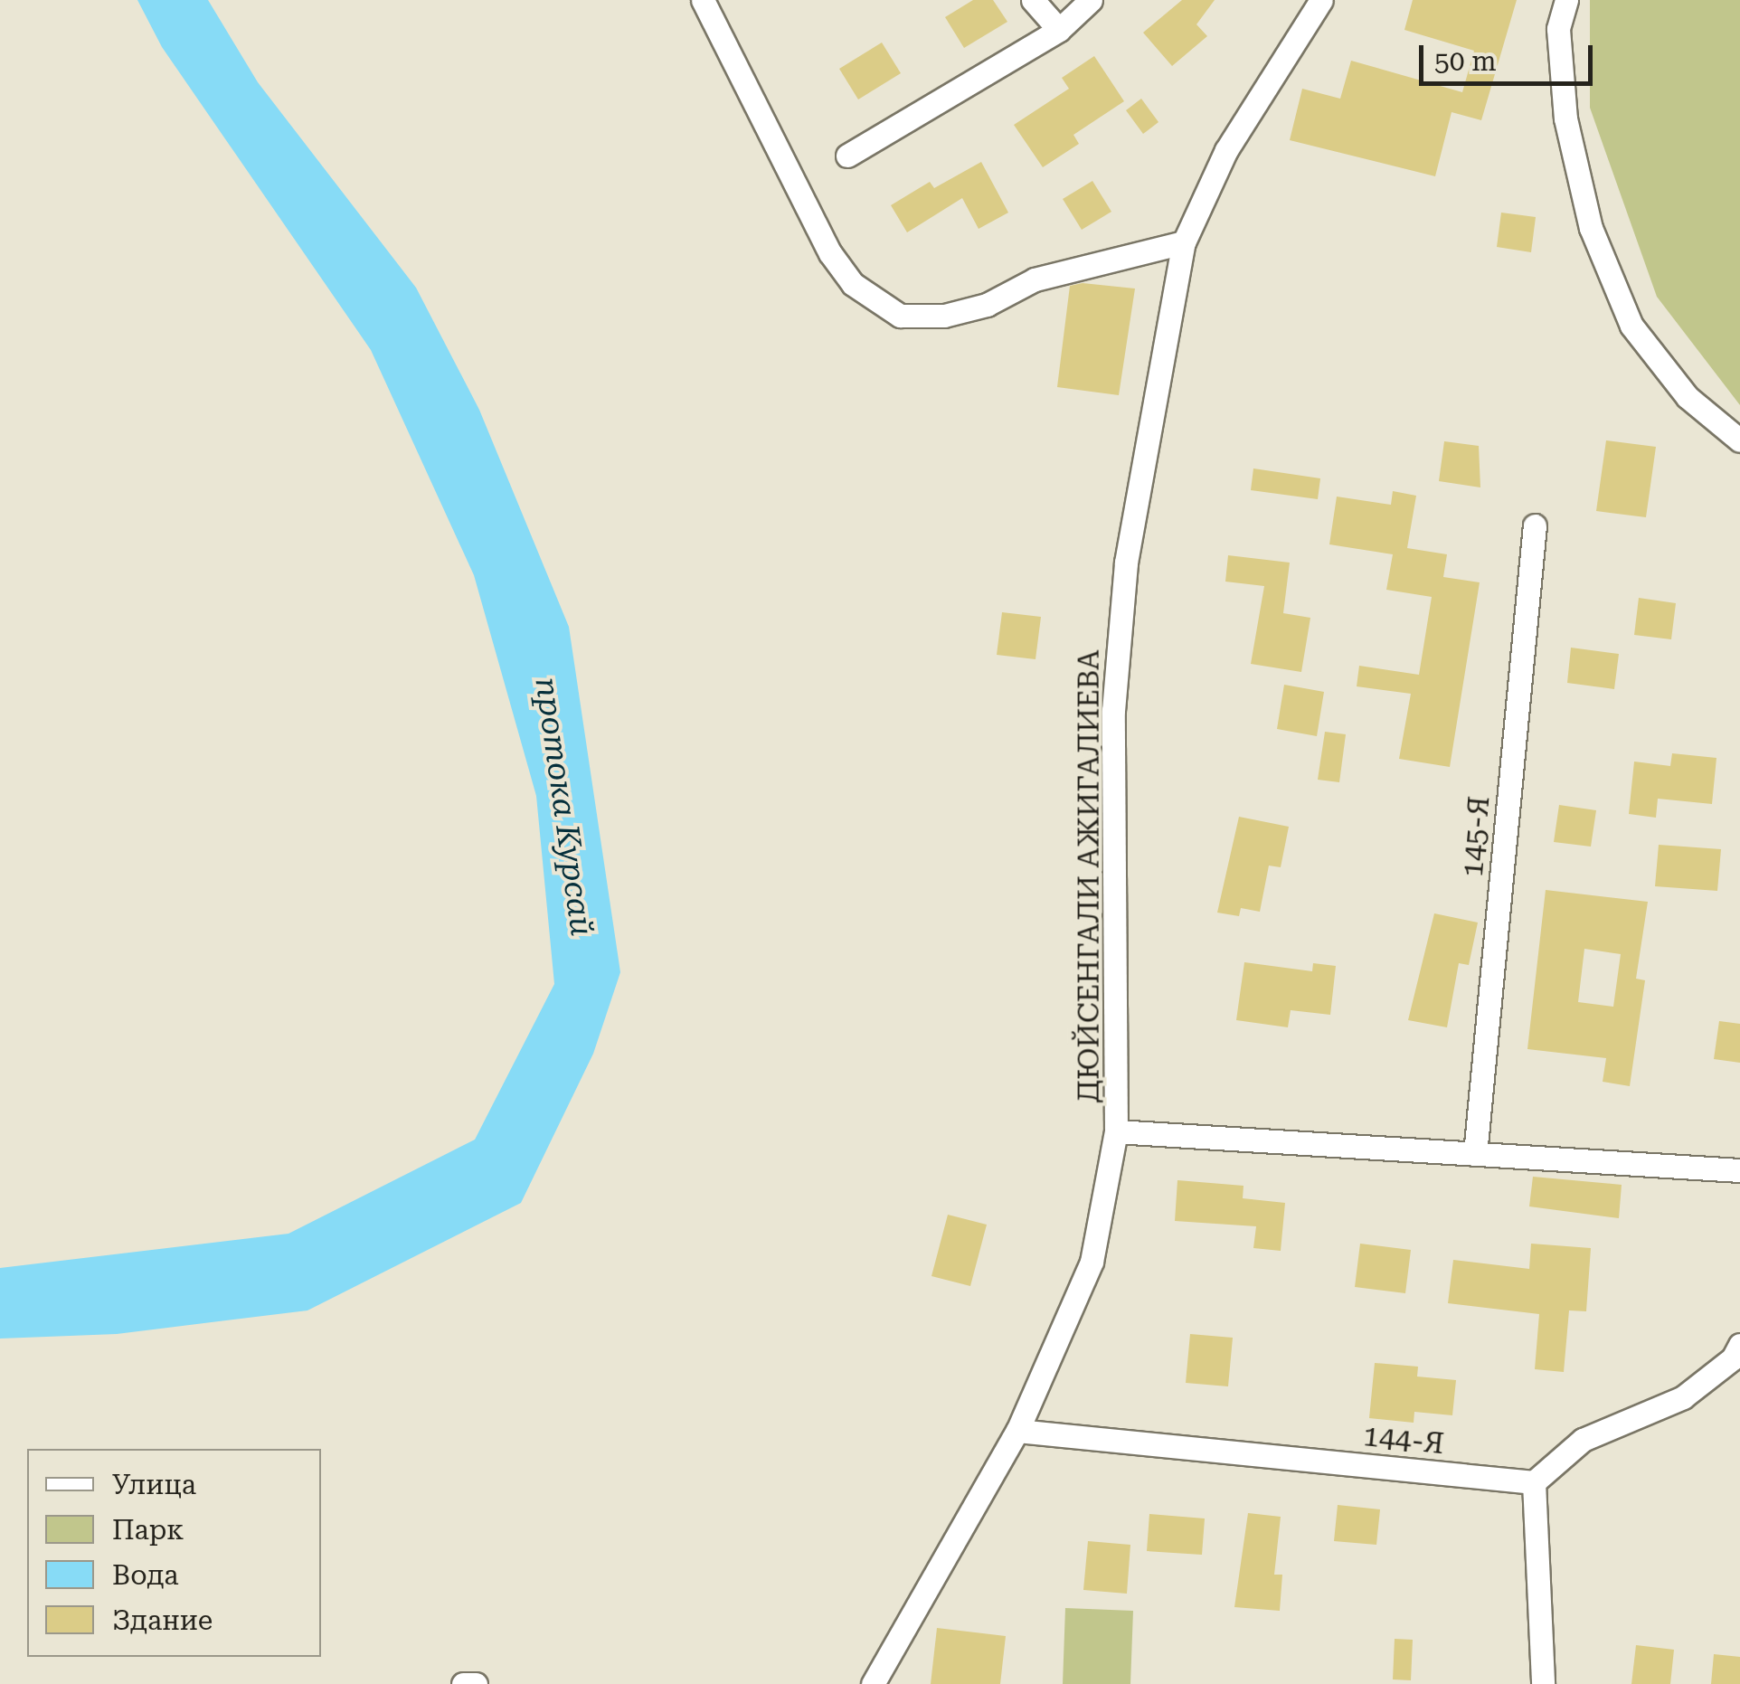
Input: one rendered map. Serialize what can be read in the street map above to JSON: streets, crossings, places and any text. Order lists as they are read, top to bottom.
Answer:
{
  "streets": {
    "street": ["145-Я", "ДЮЙСЕНГАЛИ АЖИГАЛИЕВА", "144-Я"]
  },
  "crossings": [
    ["ДЮЙСЕНГАЛИ АЖИГАЛИЕВА", "144-Я"]
  ],
  "water": ["протока Курсай"],
  "legend": [
    "Улица",
    "Парк",
    "Вода",
    "Здание"
  ],
  "scale_bar": "50 m"
}
